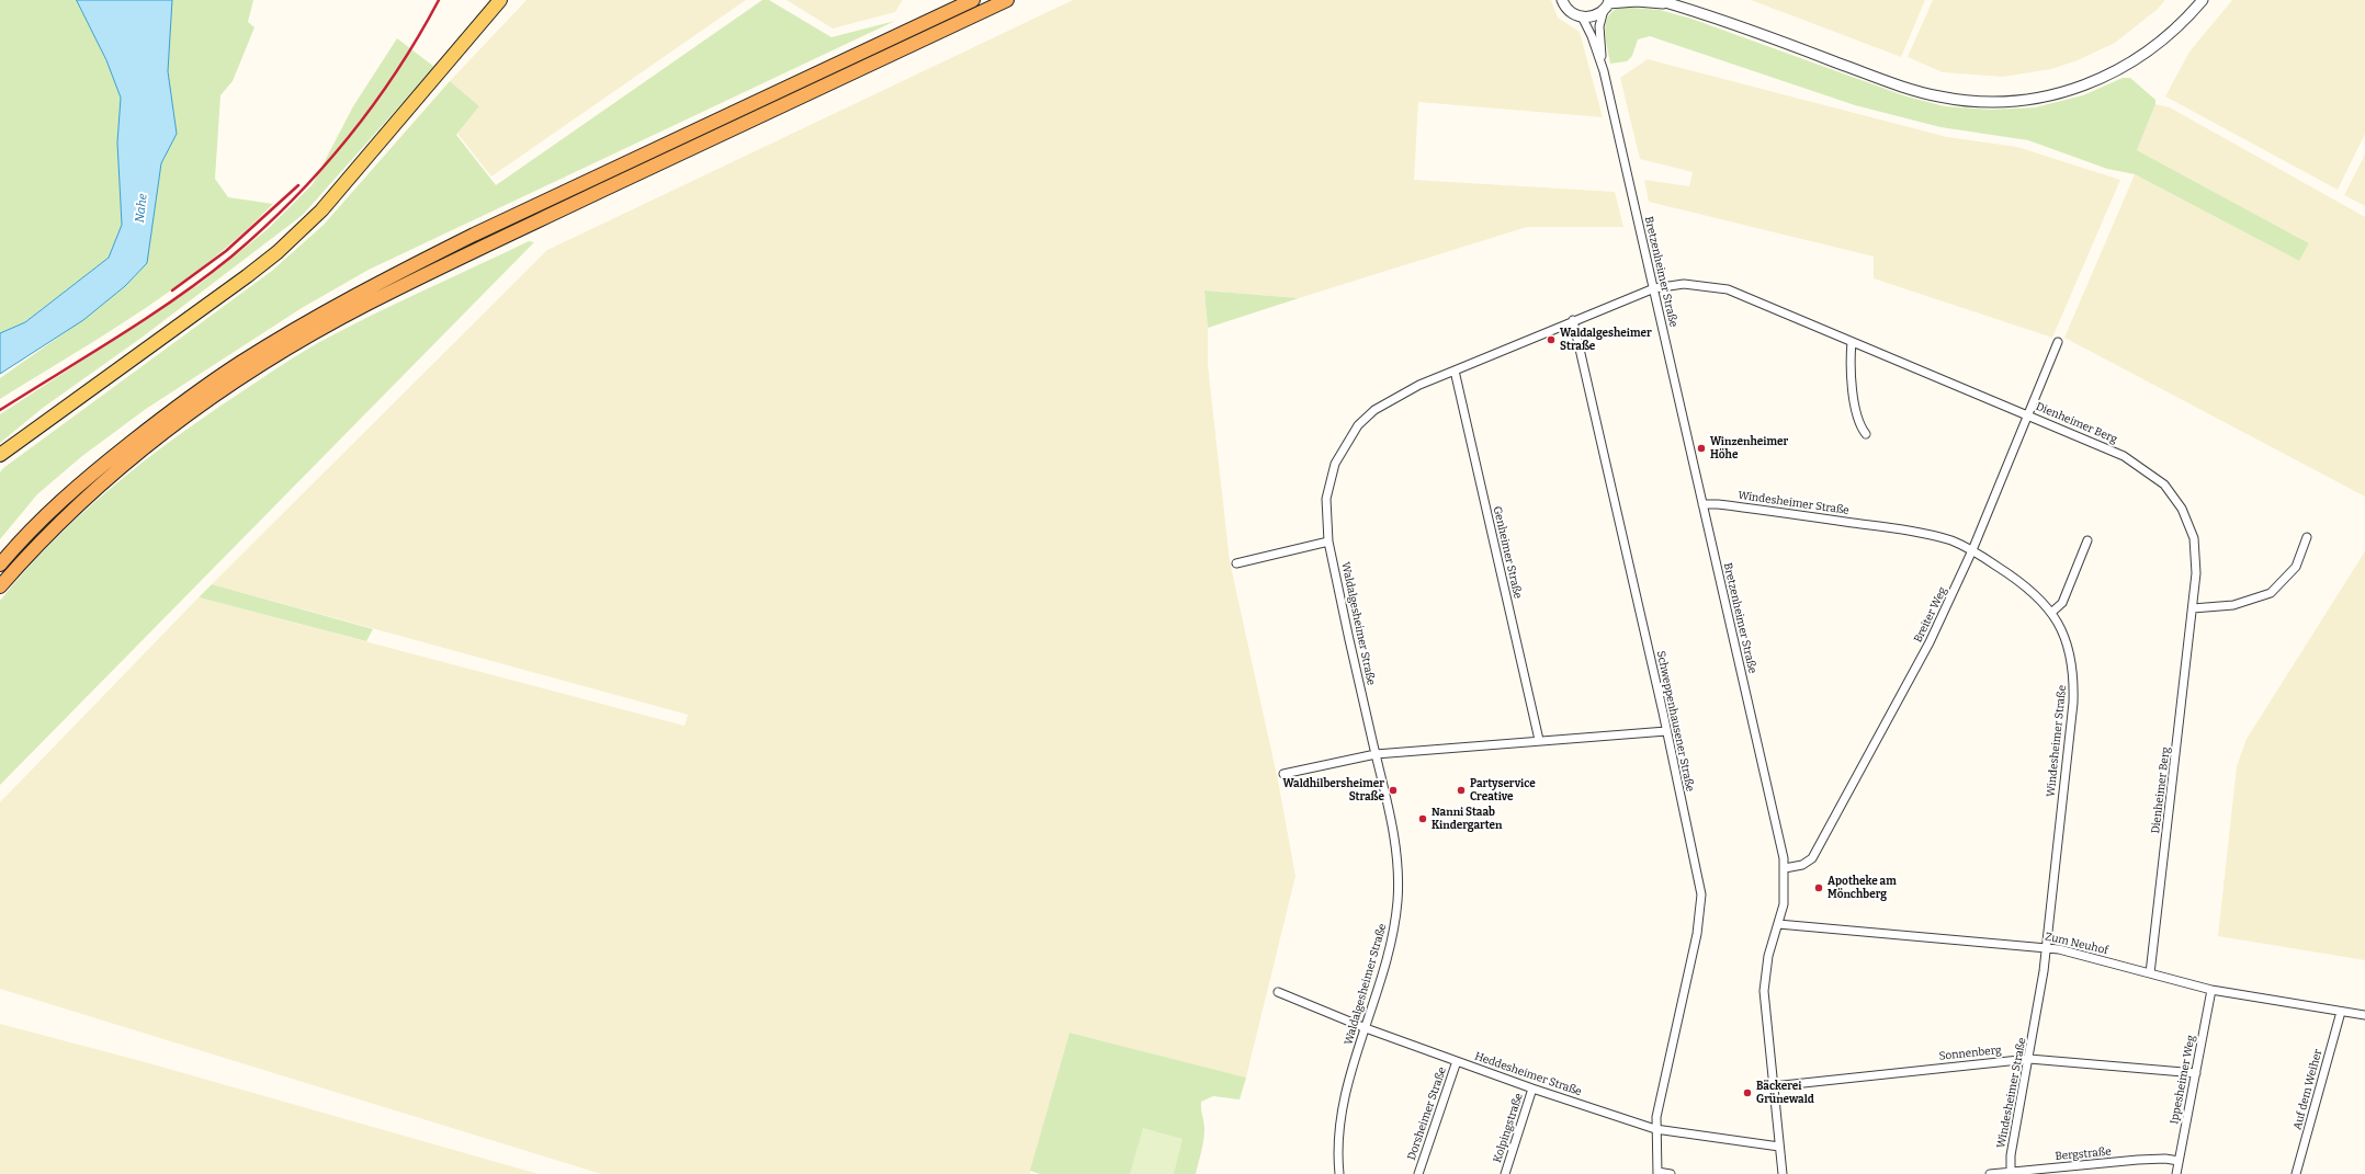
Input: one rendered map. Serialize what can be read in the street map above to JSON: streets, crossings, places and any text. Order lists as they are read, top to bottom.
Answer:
{
  "streets": {
    "street": [
      "Bretzenheimer Straße",
      "Dienheimer Berg",
      "Windesheimer Straße",
      "Genheimer Straße",
      "Breiter Weg",
      "Waldalgesheimer Straße",
      "Schweppenhausener Straße",
      "Zum Neuhof",
      "Sonnenberg",
      "Heddesheimer Straße",
      "Ippesheimer Weg",
      "Auf dem Weiher",
      "Dorsheimer Straße",
      "Kolpingstraße",
      "Bergstraße"
    ]
  },
  "crossings": [
    ["Bretzenheimer Straße", "Dienheimer Berg"],
    ["Bretzenheimer Straße", "Windesheimer Straße"],
    ["Bretzenheimer Straße", "Breiter Weg"],
    ["Bretzenheimer Straße", "Waldalgesheimer Straße"],
    ["Bretzenheimer Straße", "Zum Neuhof"],
    ["Bretzenheimer Straße", "Sonnenberg"],
    ["Bretzenheimer Straße", "Heddesheimer Straße"],
    ["Dienheimer Berg", "Breiter Weg"],
    ["Dienheimer Berg", "Waldalgesheimer Straße"],
    ["Dienheimer Berg", "Zum Neuhof"],
    ["Windesheimer Straße", "Breiter Weg"],
    ["Windesheimer Straße", "Zum Neuhof"],
    ["Windesheimer Straße", "Sonnenberg"],
    ["Windesheimer Straße", "Bergstraße"],
    ["Genheimer Straße", "Waldalgesheimer Straße"],
    ["Waldalgesheimer Straße", "Schweppenhausener Straße"],
    ["Waldalgesheimer Straße", "Heddesheimer Straße"],
    ["Schweppenhausener Straße", "Heddesheimer Straße"],
    ["Zum Neuhof", "Ippesheimer Weg"],
    ["Zum Neuhof", "Auf dem Weiher"],
    ["Sonnenberg", "Ippesheimer Weg"],
    ["Heddesheimer Straße", "Dorsheimer Straße"],
    ["Heddesheimer Straße", "Kolpingstraße"],
    ["Ippesheimer Weg", "Bergstraße"]
  ],
  "water": ["Nahe"],
  "places": [
    "Waldalgesheimer Straße",
    "Winzenheimer Höhe",
    "Waldhilbersheimer Straße",
    "Partyservice Creative",
    "Nanni Staab Kindergarten",
    "Apotheke am Mönchberg",
    "Bäckerei Grünewald"
  ]
}
